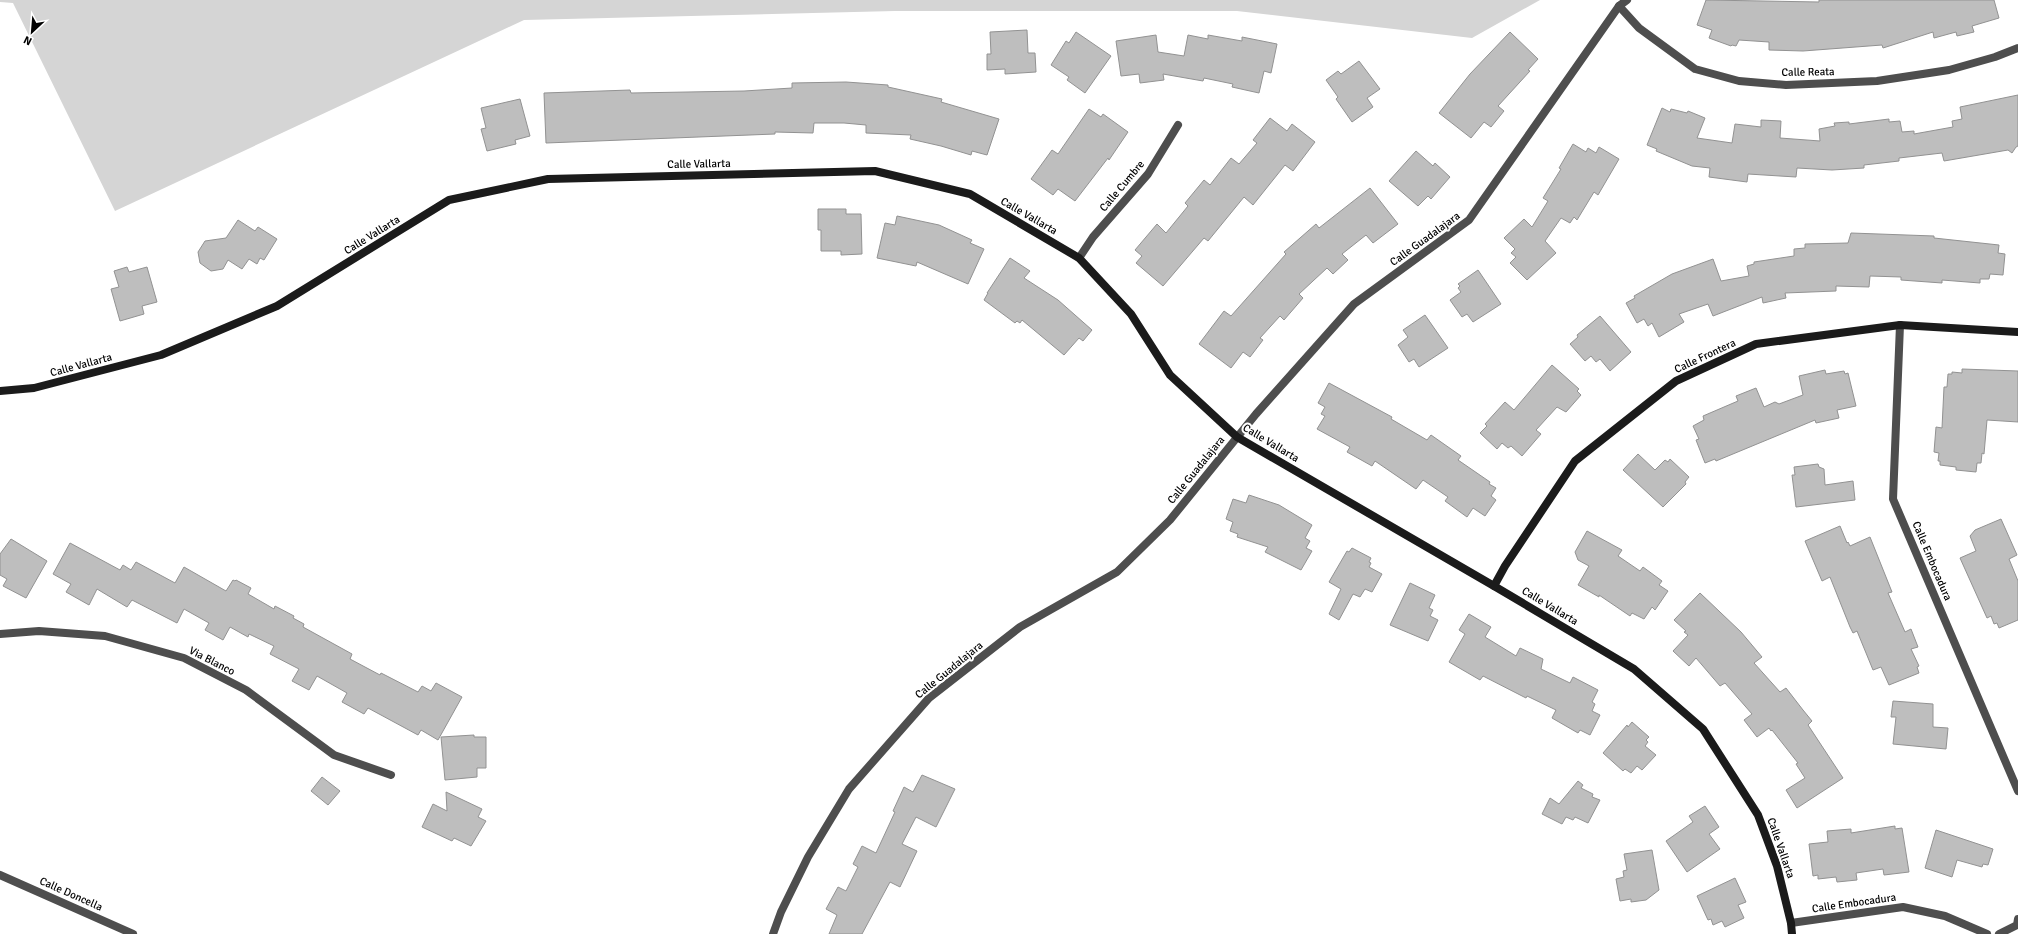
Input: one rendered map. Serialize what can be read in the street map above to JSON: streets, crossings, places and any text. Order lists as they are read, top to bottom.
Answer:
{
  "streets": {
    "street": [
      "Calle Reata",
      "Calle Vallarta",
      "Calle Cumbre",
      "Calle Guadalajara",
      "Calle Frontera",
      "Calle Embocadura",
      "Via Blanco",
      "Calle Doncella"
    ]
  },
  "crossings": [
    ["Calle Reata", "Calle Guadalajara"],
    ["Calle Vallarta", "Calle Cumbre"],
    ["Calle Vallarta", "Calle Guadalajara"],
    ["Calle Vallarta", "Calle Frontera"],
    ["Calle Vallarta", "Calle Embocadura"],
    ["Calle Frontera", "Calle Embocadura"]
  ],
  "north": "bottom left"
}
